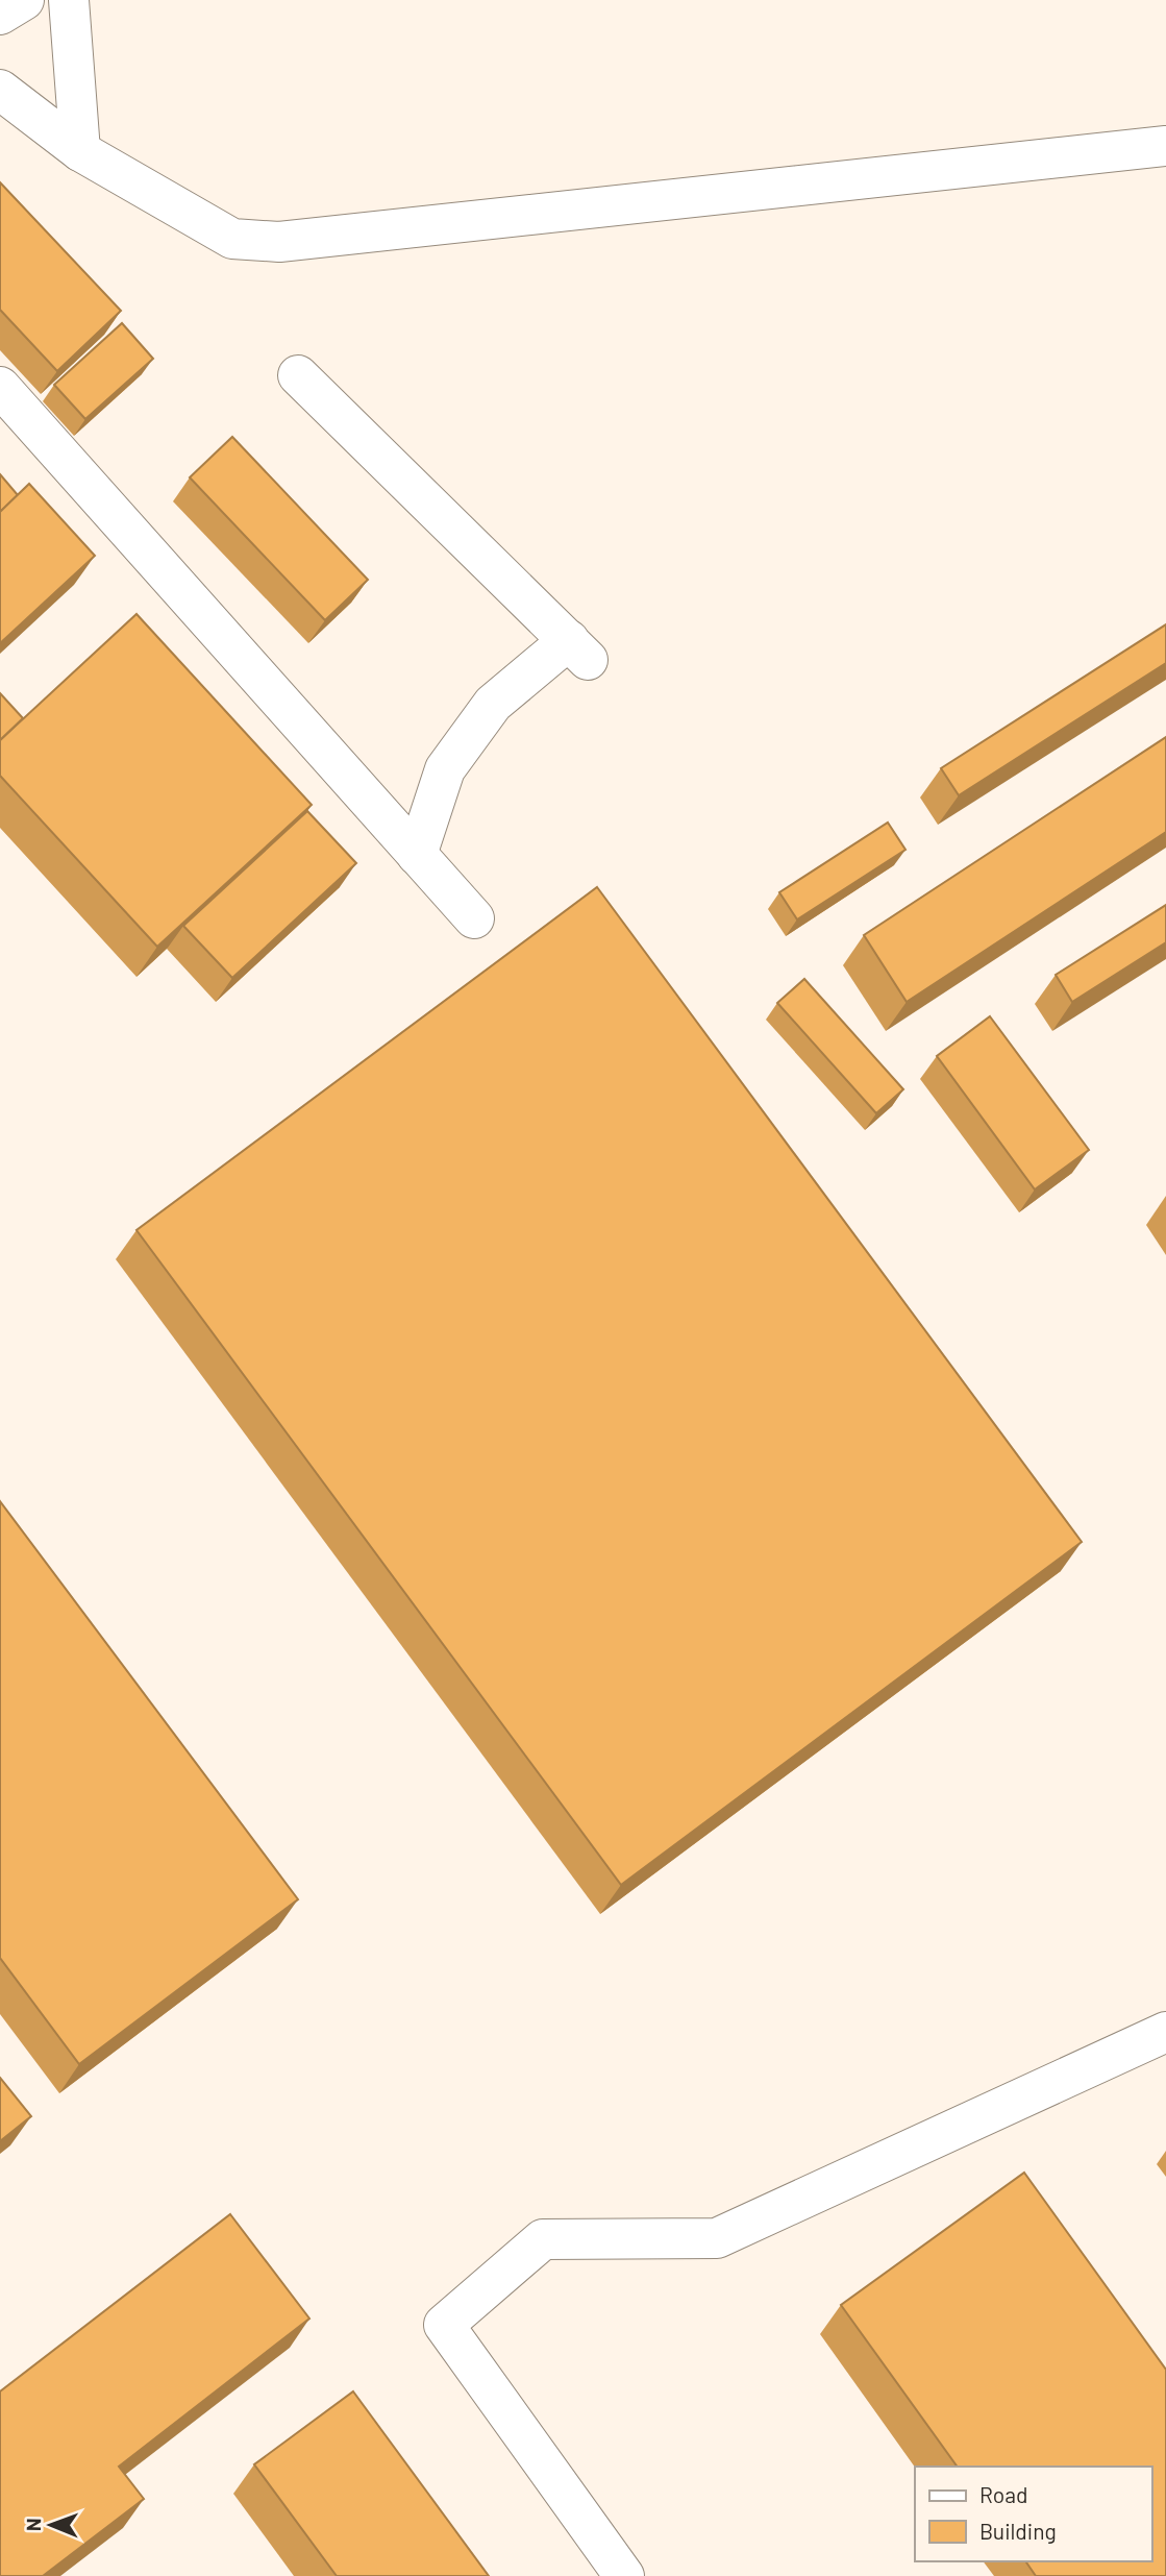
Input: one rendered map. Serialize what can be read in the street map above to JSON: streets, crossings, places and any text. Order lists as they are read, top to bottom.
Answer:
{
  "legend": ["Road", "Building"],
  "north": "left"
}
